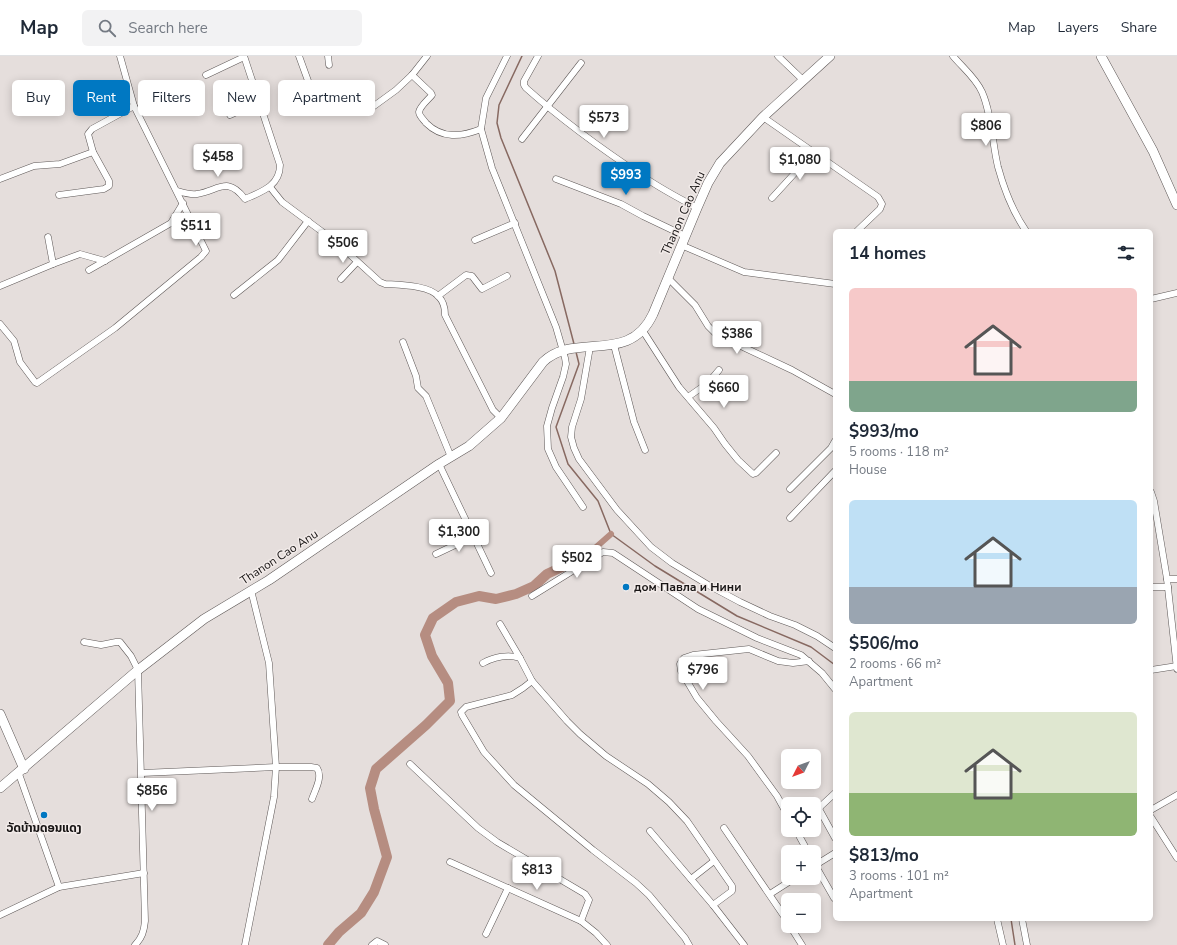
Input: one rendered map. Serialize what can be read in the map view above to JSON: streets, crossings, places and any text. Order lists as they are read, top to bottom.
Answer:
{
  "streets": {
    "street": ["Thanon Cao Anu"]
  },
  "places": ["дом Павла и Нини", "ວັດບ້ານດອນແດງ"],
  "north": "bottom left",
  "page": {
    "header": "Map",
    "search": "Search here",
    "nav": ["Map", "Layers", "Share"],
    "chip": [
      "Buy",
      "Rent",
      "Filters",
      "New",
      "Apartment"
    ],
    "price": [
      "$573",
      "$806",
      "$458",
      "$1,080",
      "$993",
      "$511",
      "$506",
      "$386",
      "$660",
      "$1,300",
      "$502",
      "$796",
      "$856",
      "$813"
    ],
    "heading": "14 homes",
    "list": [
      {
        "name": "$993/mo",
        "note": "5 rooms · 118 m² · House"
      },
      {
        "name": "$506/mo",
        "note": "2 rooms · 66 m² · Apartment"
      },
      {
        "name": "$813/mo",
        "note": "3 rooms · 101 m² · Apartment"
      }
    ],
    "map_buttons": ["+", "−"]
  }
}
